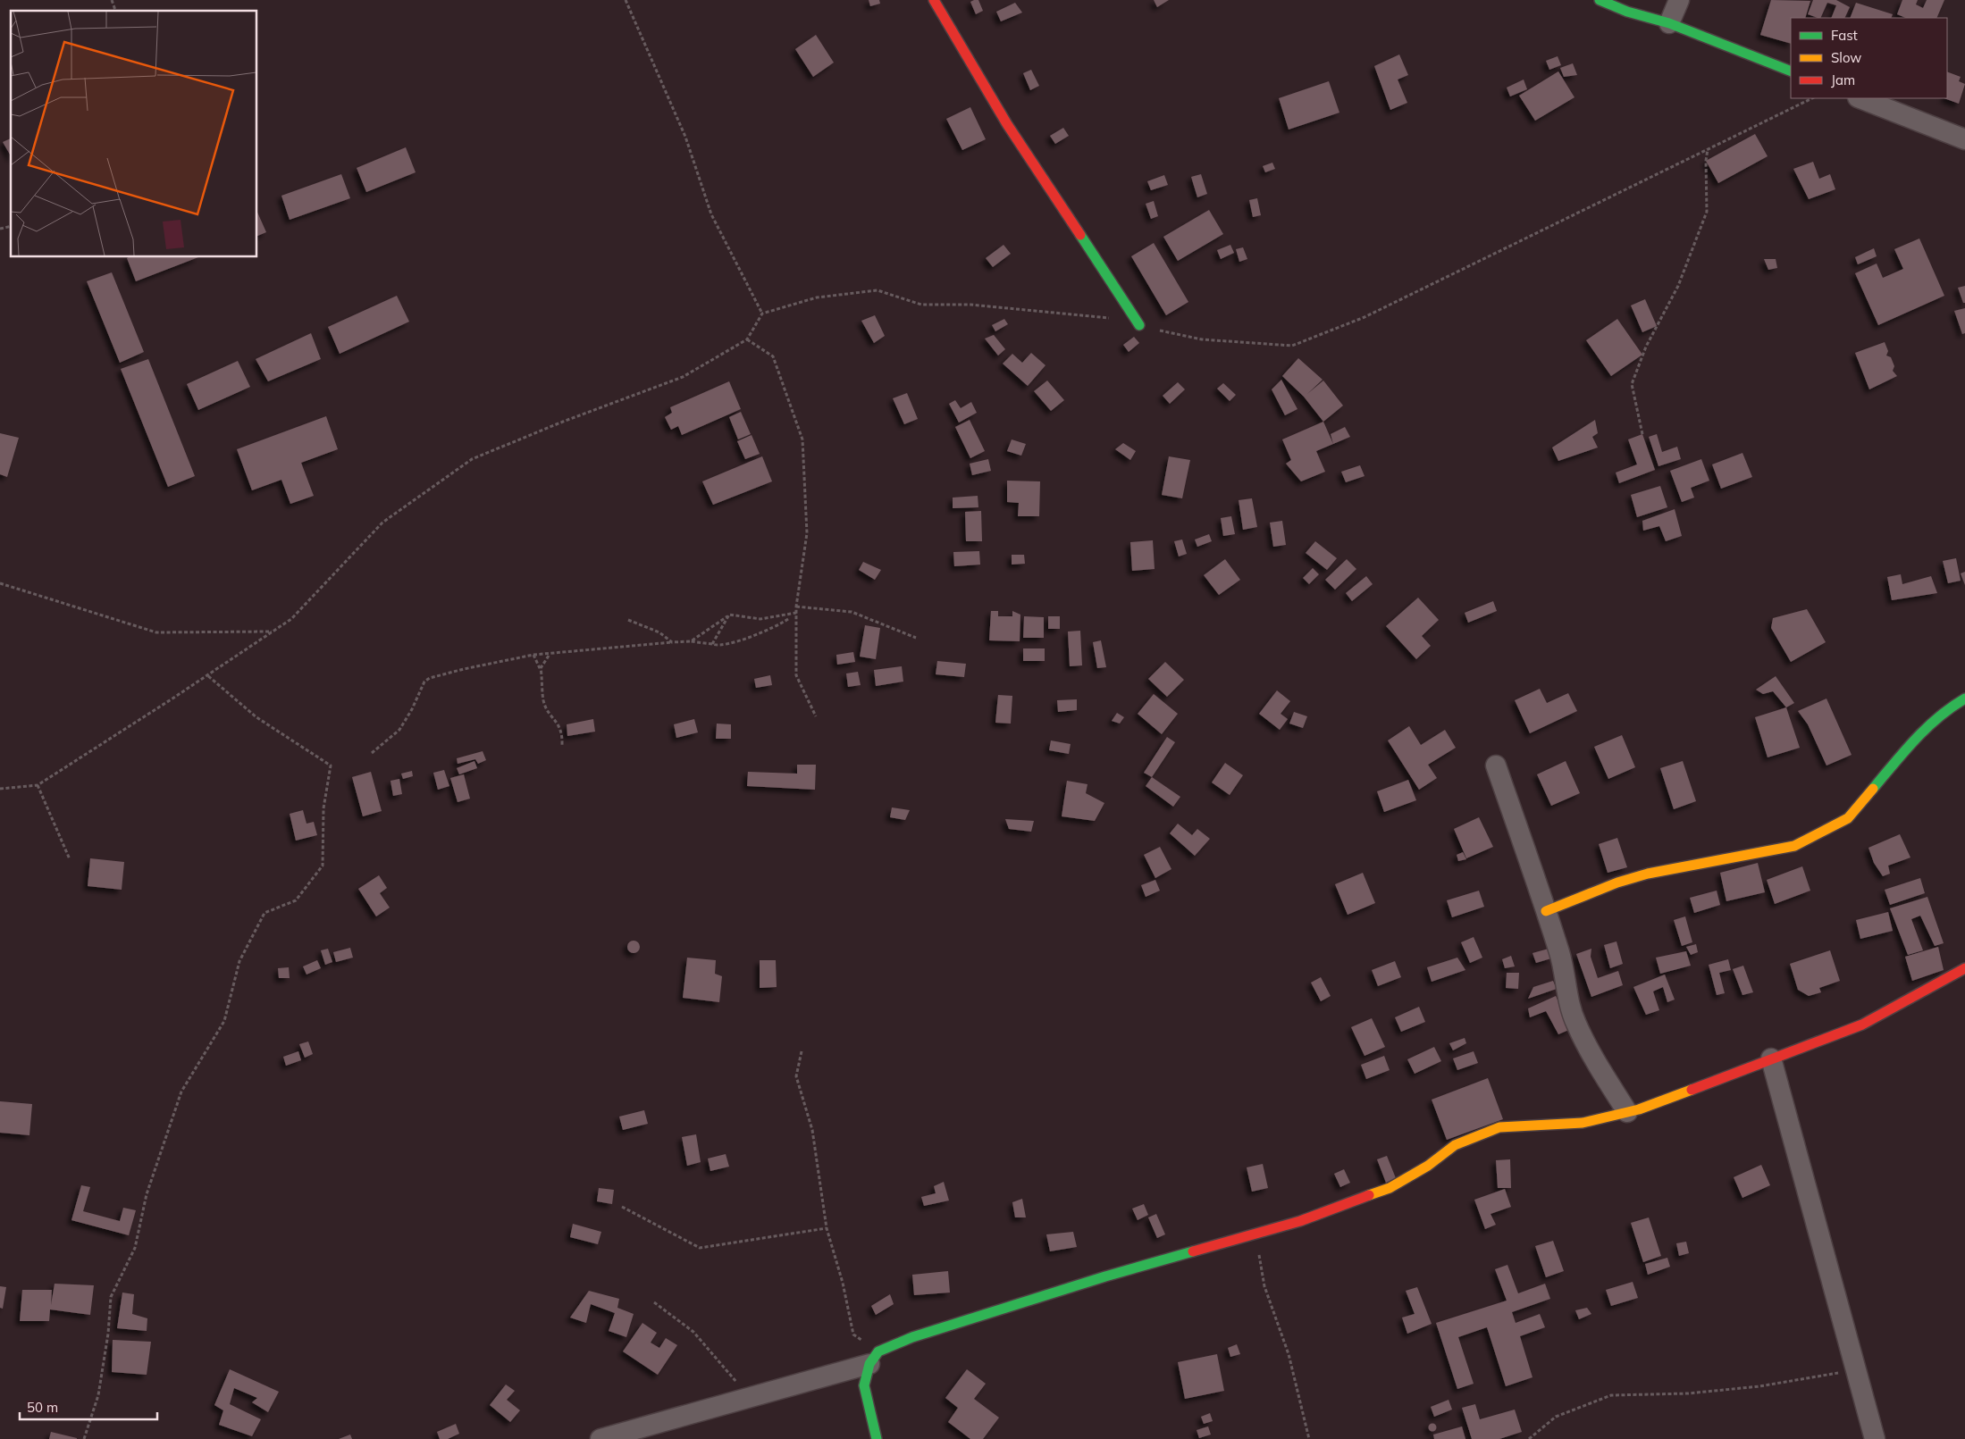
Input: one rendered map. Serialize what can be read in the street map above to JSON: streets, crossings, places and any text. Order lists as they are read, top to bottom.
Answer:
{
  "legend": ["Fast", "Slow", "Jam"],
  "scale_bar": "50 m"
}
